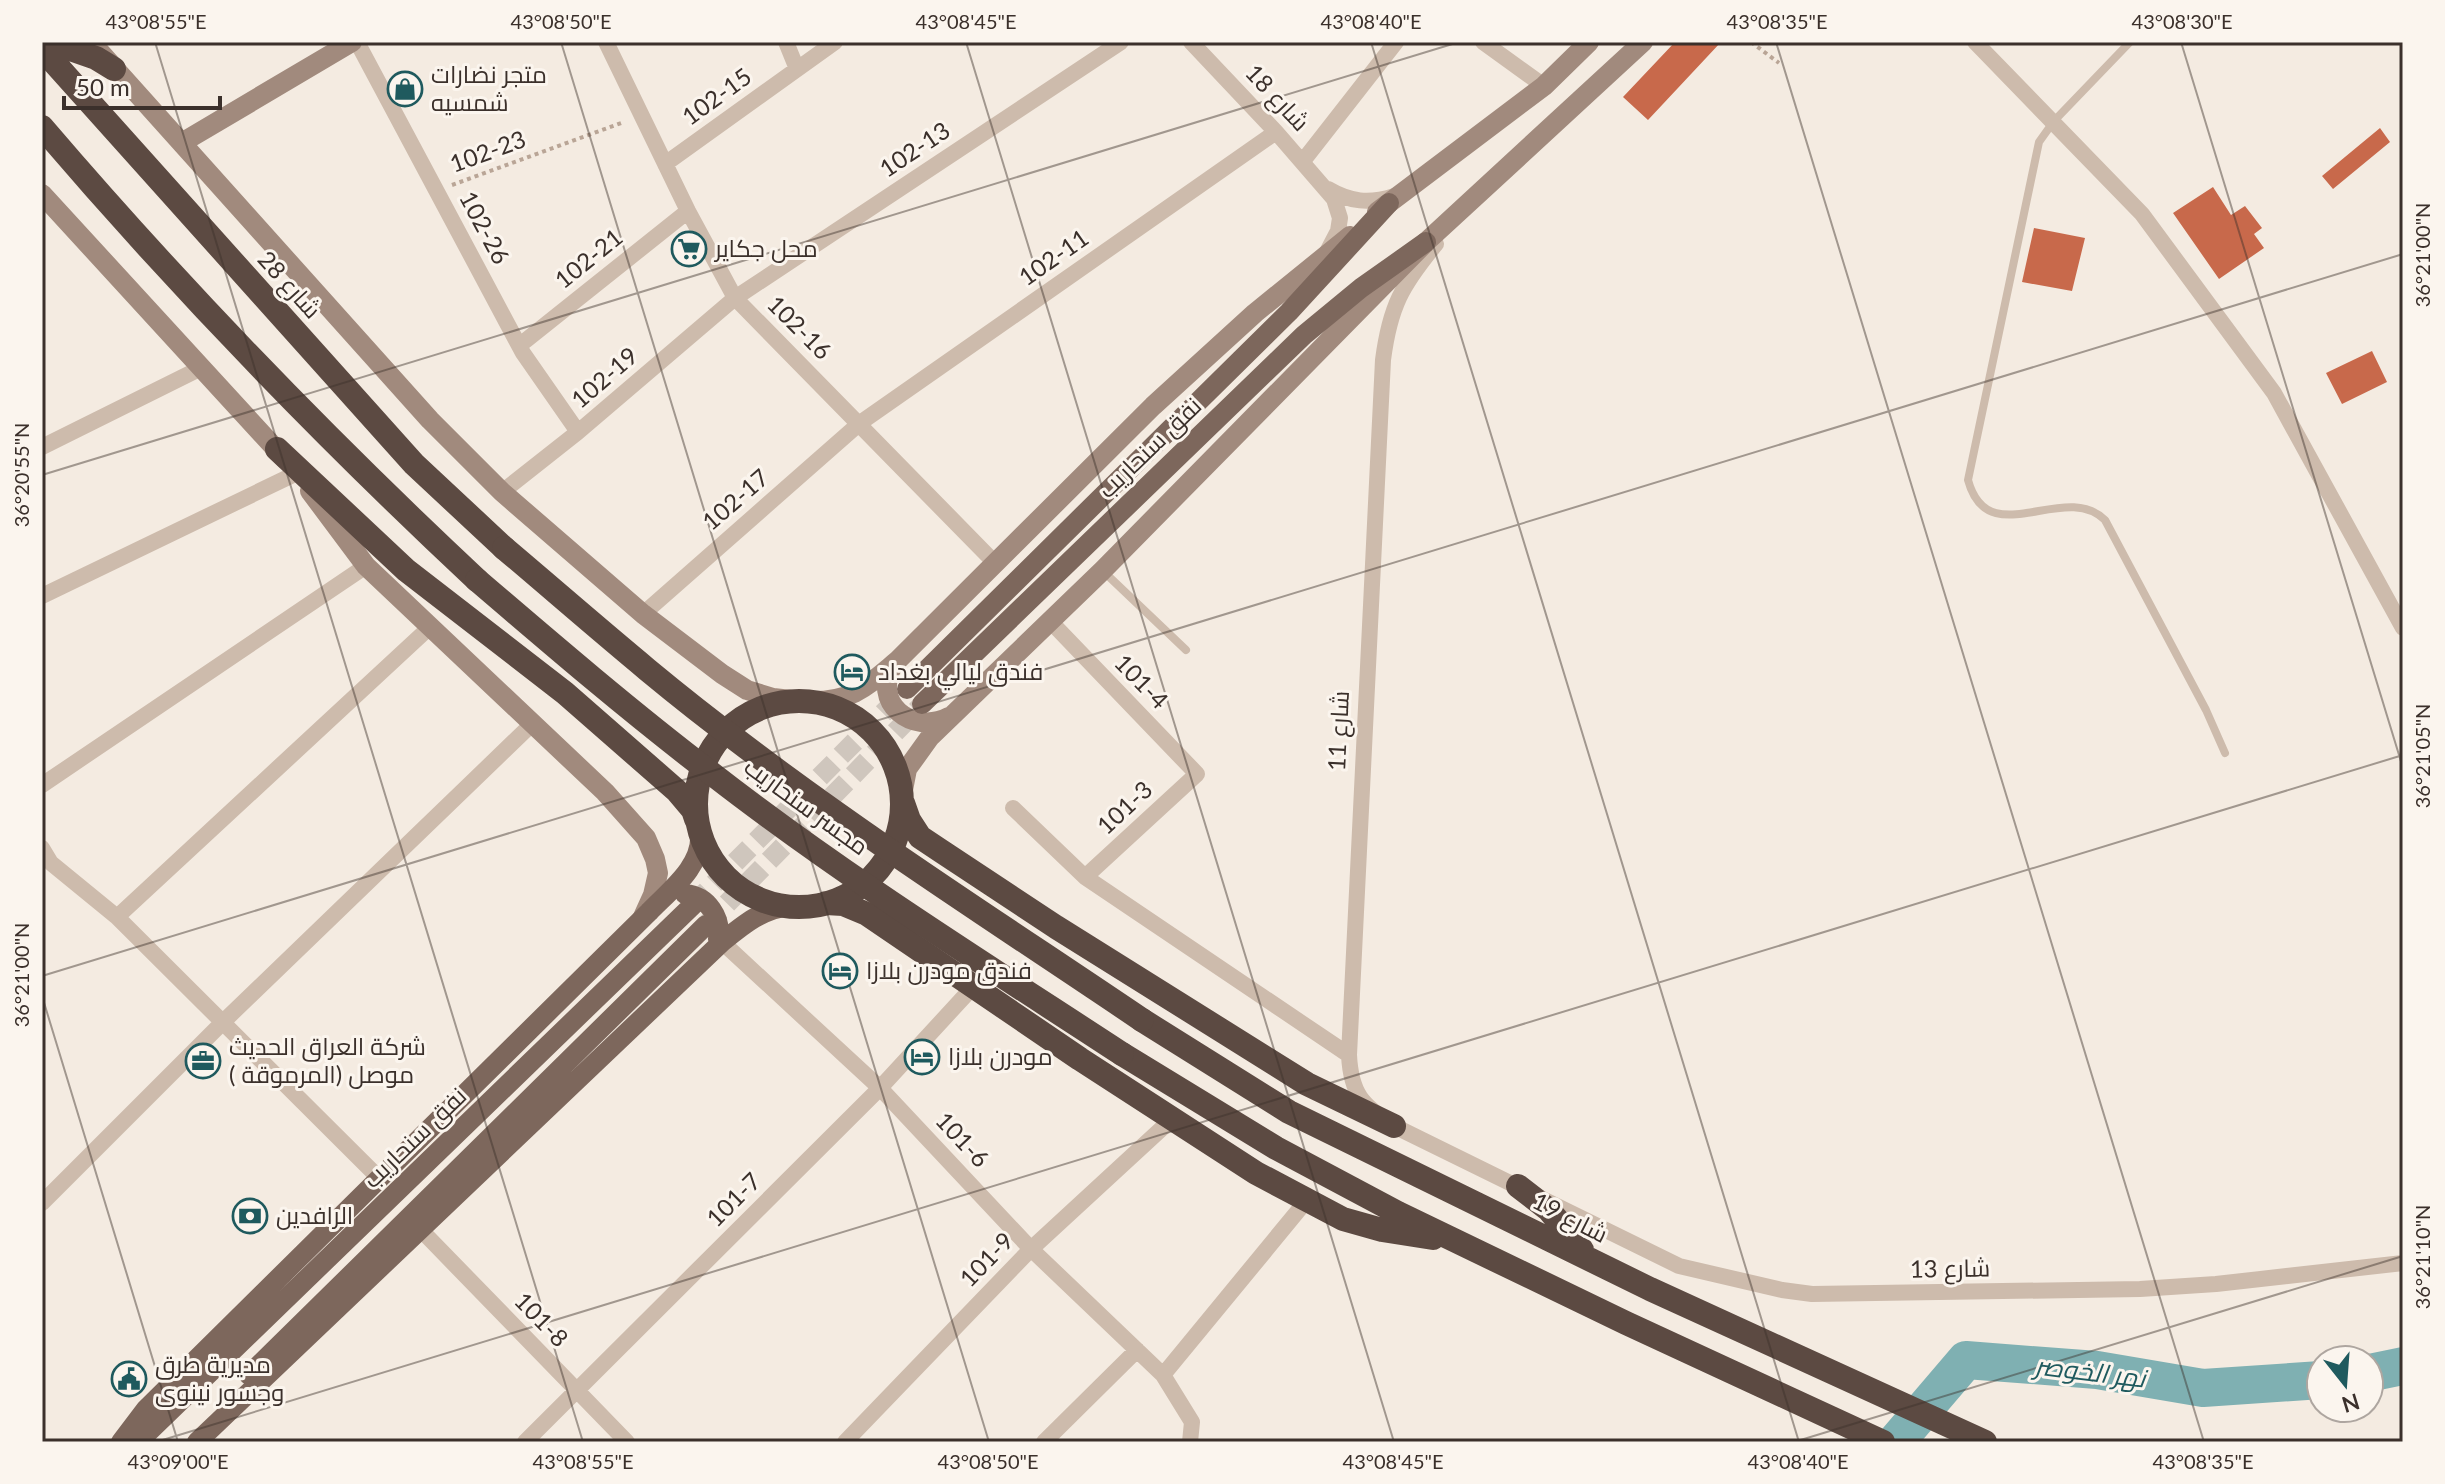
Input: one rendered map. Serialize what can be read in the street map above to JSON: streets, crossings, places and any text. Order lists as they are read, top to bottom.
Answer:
{
  "streets": {
    "highway": ["شارع 28", "مجسر سنحاريب", "شارع 19"],
    "main road": ["نفق سنحاريب", "شارع 11"],
    "street": [
      "102-15",
      "شارع 18",
      "102-13",
      "102-26",
      "102-11",
      "102-21",
      "102-16",
      "102-19",
      "102-17",
      "101-4",
      "101-3",
      "101-6",
      "101-7",
      "101-9",
      "شارع 13",
      "101-8"
    ],
    "path": ["102-23"]
  },
  "crossings": [
    ["102-15", "102-16"],
    ["شارع 18", "102-11"],
    ["102-13", "102-16"],
    ["102-13", "102-19"],
    ["102-23", "102-26"],
    ["102-23", "102-16"],
    ["102-26", "102-21"],
    ["102-26", "102-19"],
    ["102-11", "102-16"],
    ["102-11", "102-17"],
    ["102-21", "102-16"],
    ["شارع 28", "مجسر سنحاريب"],
    ["102-16", "102-19"],
    ["102-16", "102-17"],
    ["نفق سنحاريب", "شارع 11"],
    ["101-4", "شارع 11"],
    ["101-4", "101-3"],
    ["شارع 11", "شارع 13"],
    ["مجسر سنحاريب", "شارع 19"],
    ["101-6", "101-7"],
    ["101-6", "101-9"],
    ["101-7", "101-8"]
  ],
  "water": ["نهر الخوصر"],
  "places": {
    "shop": ["متجر نضارات شمسيه"],
    "supermarket": ["محل جكاير"],
    "hotel": ["فندق ليالي بغداد", "فندق مودرن بلازا", "مودرن بلازا"],
    "office": ["شركة العراق الحديث ( المرموقة) موصل"],
    "bank": ["الرافدين"],
    "public building": ["مديرية طرق وجسور نينوى"]
  },
  "scale_bar": "50 m",
  "north": "bottom",
  "coordinates": [
    "43°08'55\"E",
    "43°08'50\"E",
    "43°08'45\"E",
    "43°08'40\"E",
    "43°08'35\"E",
    "43°08'30\"E",
    "36°21'00\"N",
    "36°20'55\"N",
    "36°21'05\"N",
    "36°21'10\"N",
    "43°09'00\"E"
  ]
}
